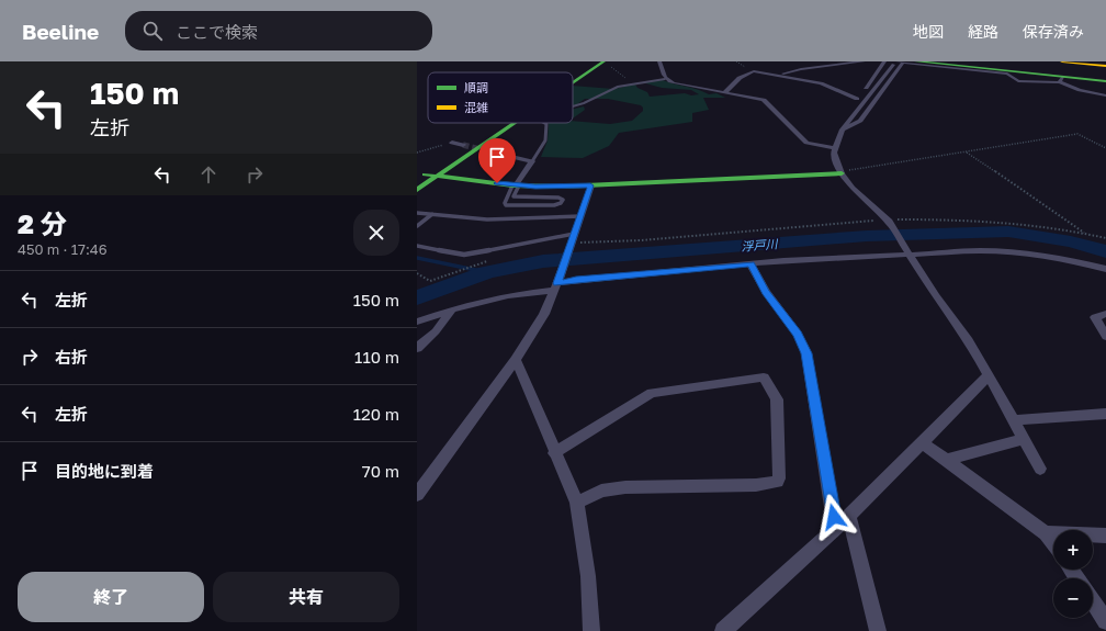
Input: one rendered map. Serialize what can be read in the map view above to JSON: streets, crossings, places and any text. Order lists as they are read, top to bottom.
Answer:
{
  "water": ["浮戸川"],
  "legend": ["順調", "混雑"],
  "page": {
    "header": "Beeline",
    "search": "ここで検索",
    "nav": ["地図", "経路", "保存済み"],
    "turn": ["150 m", "左折"],
    "heading": ["2 分", "450 m · 17:46"],
    "list": [
      {
        "name": "左折",
        "value": "150 m"
      },
      {
        "name": "右折",
        "value": "110 m"
      },
      {
        "name": "左折",
        "value": "120 m"
      },
      {
        "name": "目的地に到着",
        "value": "70 m"
      }
    ],
    "map_buttons": ["+", "−"],
    "buttons": ["終了", "共有"]
  }
}
